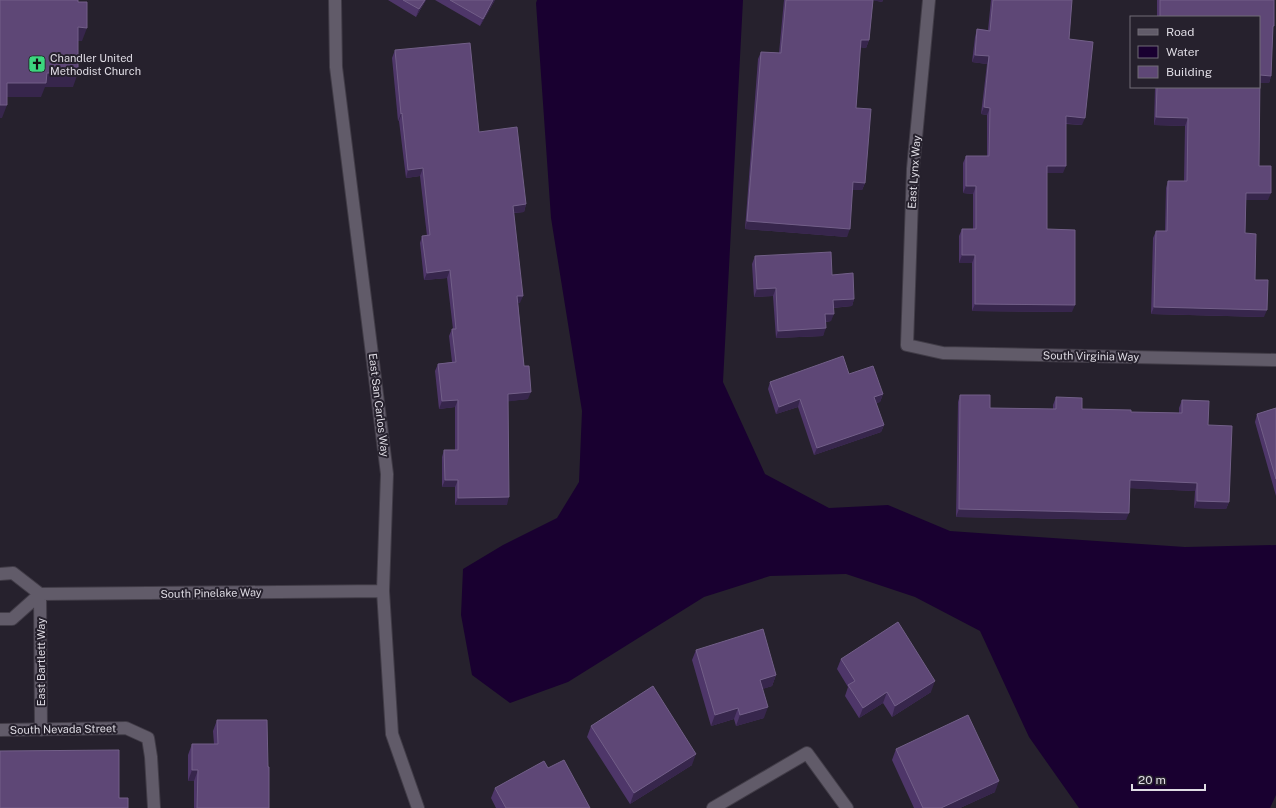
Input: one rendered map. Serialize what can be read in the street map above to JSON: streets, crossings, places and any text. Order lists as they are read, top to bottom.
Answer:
{
  "streets": {
    "street": [
      "East Lynx Way",
      "South Virginia Way",
      "East San Carlos Way",
      "South Pinelake Way",
      "East Bartlett Way",
      "South Nevada Street"
    ]
  },
  "crossings": [
    ["East Lynx Way", "South Virginia Way"],
    ["East San Carlos Way", "South Pinelake Way"],
    ["South Pinelake Way", "East Bartlett Way"],
    ["East Bartlett Way", "South Nevada Street"]
  ],
  "places": {
    "church": ["Chandler United Methodist Church"]
  },
  "legend": ["Road", "Water", "Building"],
  "scale_bar": "20 m"
}
